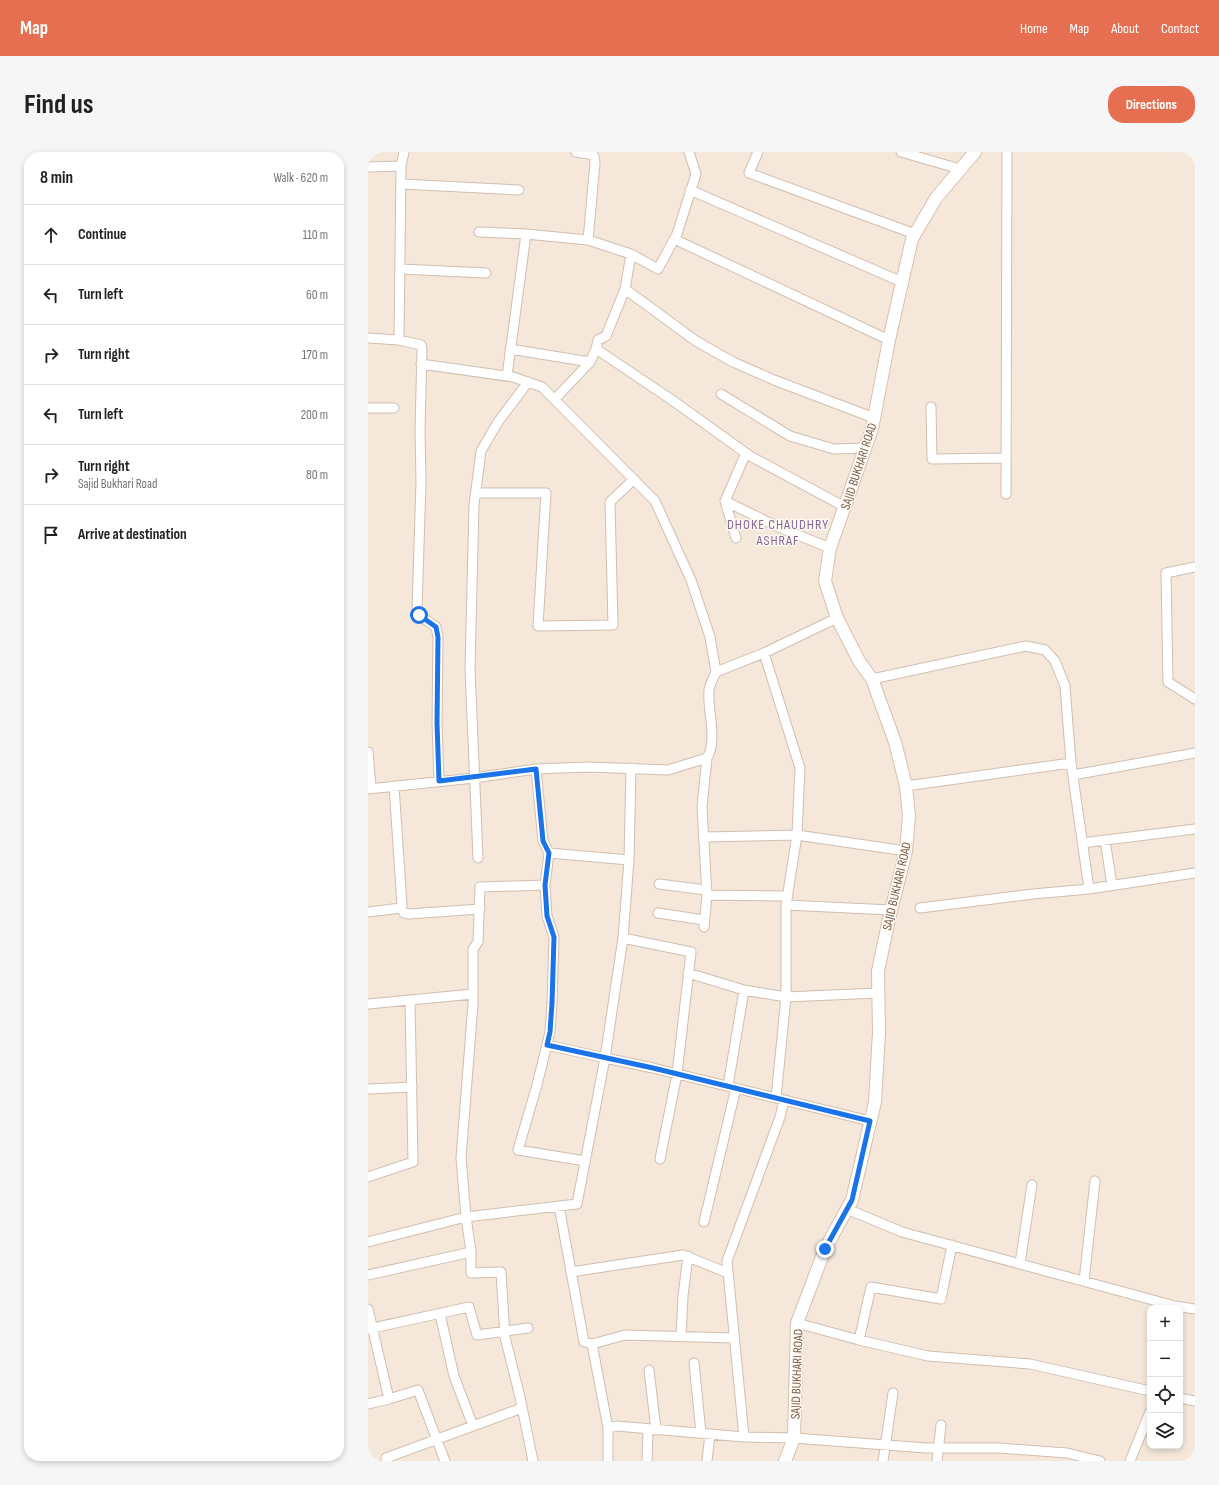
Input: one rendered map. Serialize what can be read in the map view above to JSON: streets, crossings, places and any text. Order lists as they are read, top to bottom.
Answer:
{
  "streets": {
    "street": ["SAJID BUKHARI ROAD"]
  },
  "districts": ["DHOKE CHAUDHRY ASHRAF"],
  "page": {
    "header": "Map",
    "nav": [
      "Home",
      "Map",
      "About",
      "Contact"
    ],
    "buttons": "Directions",
    "title": "Find us",
    "heading": ["8 min", "Walk · 620 m"],
    "list": [
      ["Continue", "110 m"],
      ["Turn left", "60 m"],
      ["Turn right", "170 m"],
      ["Turn left", "200 m"],
      ["Turn right", "Sajid Bukhari Road", "80 m"],
      "Arrive at destination"
    ],
    "map_buttons": ["+", "−"]
  }
}
